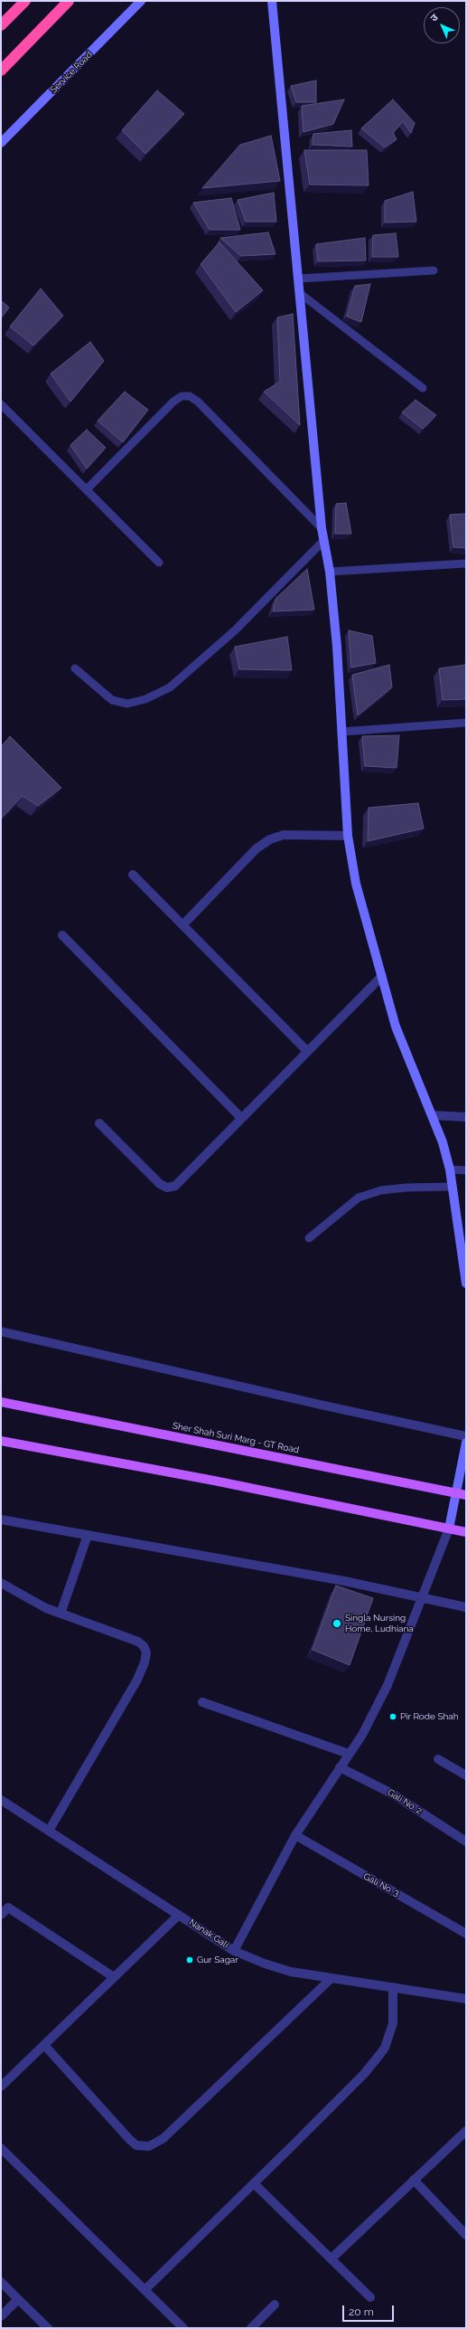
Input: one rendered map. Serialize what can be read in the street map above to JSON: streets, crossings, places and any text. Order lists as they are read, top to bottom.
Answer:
{
  "streets": {
    "main road": ["Sher Shah Suri Marg - GT Road"],
    "street": [
      "Service Road",
      "Gali No. 2",
      "Gali No. 3",
      "Nanak Gali"
    ]
  },
  "places": ["Singla Nursing Home, Ludhiana", "Pir Rode Shah", "Gur Sagar"],
  "scale_bar": "20 m",
  "north": "top left"
}
